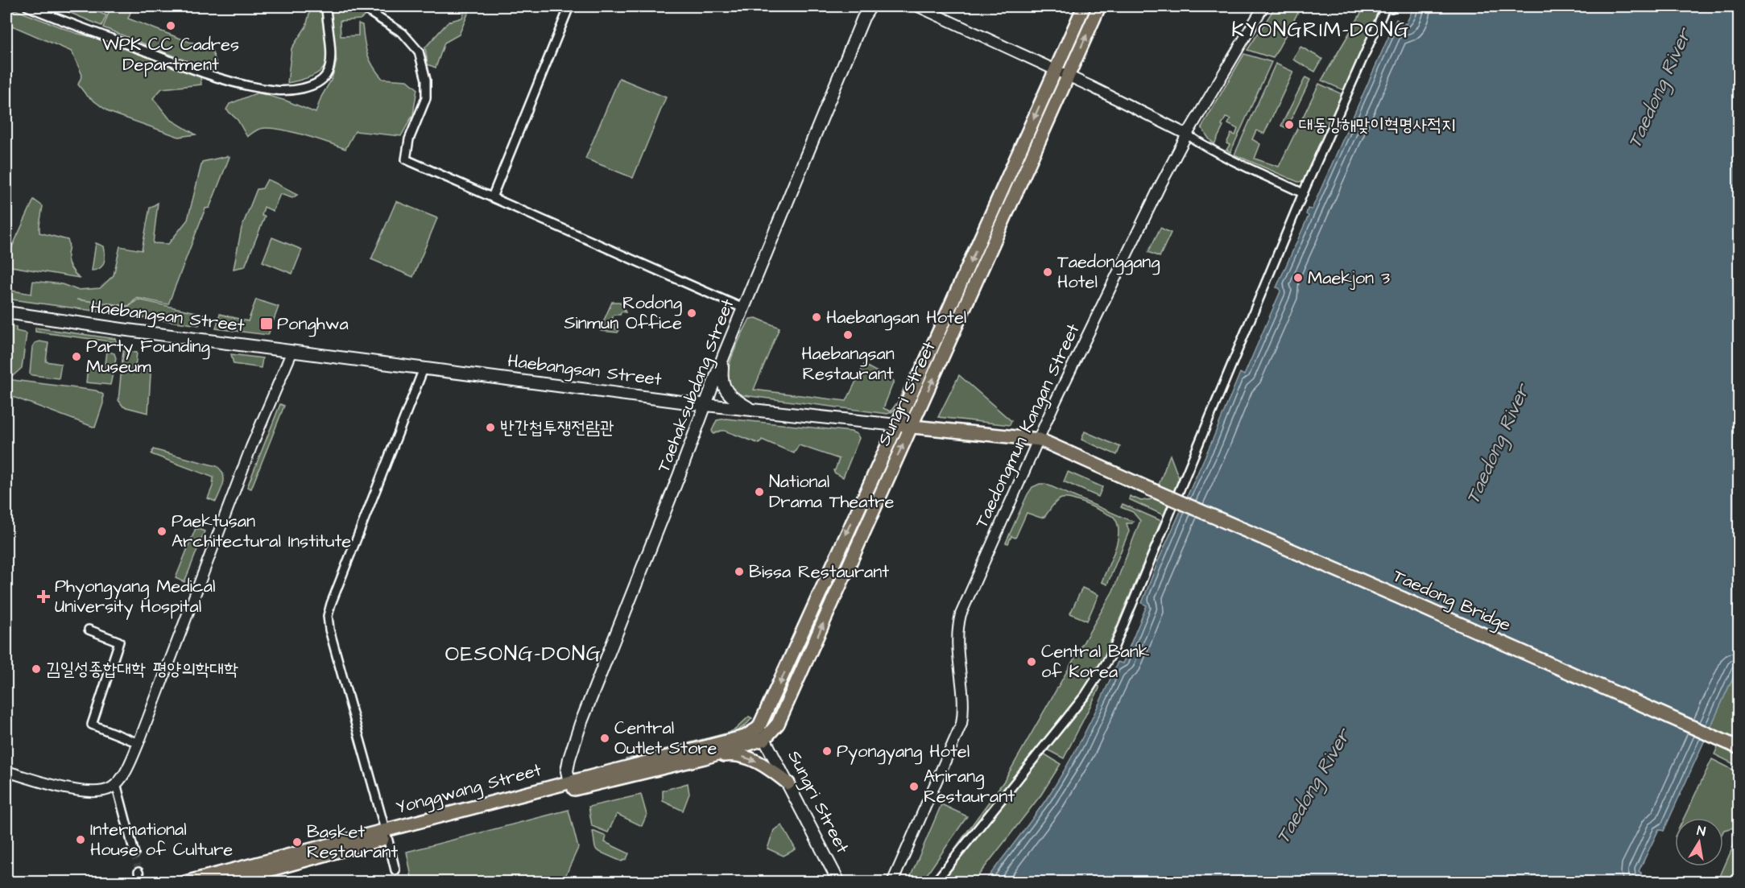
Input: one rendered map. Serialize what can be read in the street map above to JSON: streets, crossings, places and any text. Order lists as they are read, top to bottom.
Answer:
{
  "streets": {
    "main road": [
      "Haebangsan Street",
      "Taehaksubdang Street",
      "Sungri Street",
      "Taedong Bridge",
      "Yonggwang Street"
    ],
    "street": ["Taedongmun Kangan Street"]
  },
  "crossings": [
    ["Haebangsan Street", "Taehaksubdang Street"],
    ["Haebangsan Street", "Sungri Street"],
    ["Haebangsan Street", "Taedongmun Kangan Street"],
    ["Haebangsan Street", "Taedong Bridge"],
    ["Taehaksubdang Street", "Yonggwang Street"],
    ["Sungri Street", "Yonggwang Street"]
  ],
  "districts": ["KYONGRIM-DONG", "OESONG-DONG"],
  "water": ["Taedong River"],
  "places": {
    "other": [
      "WPK CC Cadres Department",
      "대동강해맞이혁명사적지",
      "Taedonggang Hotel",
      "Maekjon 3",
      "Rodong Sinmun Office",
      "Haebangsan Hotel",
      "Haebangsan Restaurant",
      "Party Founding Museum",
      "반간첩투쟁전람관",
      "National Drama Theatre",
      "Paektusan Architectural Institute",
      "Bissa Restaurant",
      "Central Bank of Korea",
      "김일성종합대학 평양의학대학",
      "Central Outlet Store",
      "Pyongyang Hotel",
      "Arirang Restaurant",
      "International House of Culture",
      "Basket Restaurant"
    ],
    "transit": ["Ponghwa"],
    "health": ["Phyongyang Medical University Hospital"]
  },
  "north": "top"
}
